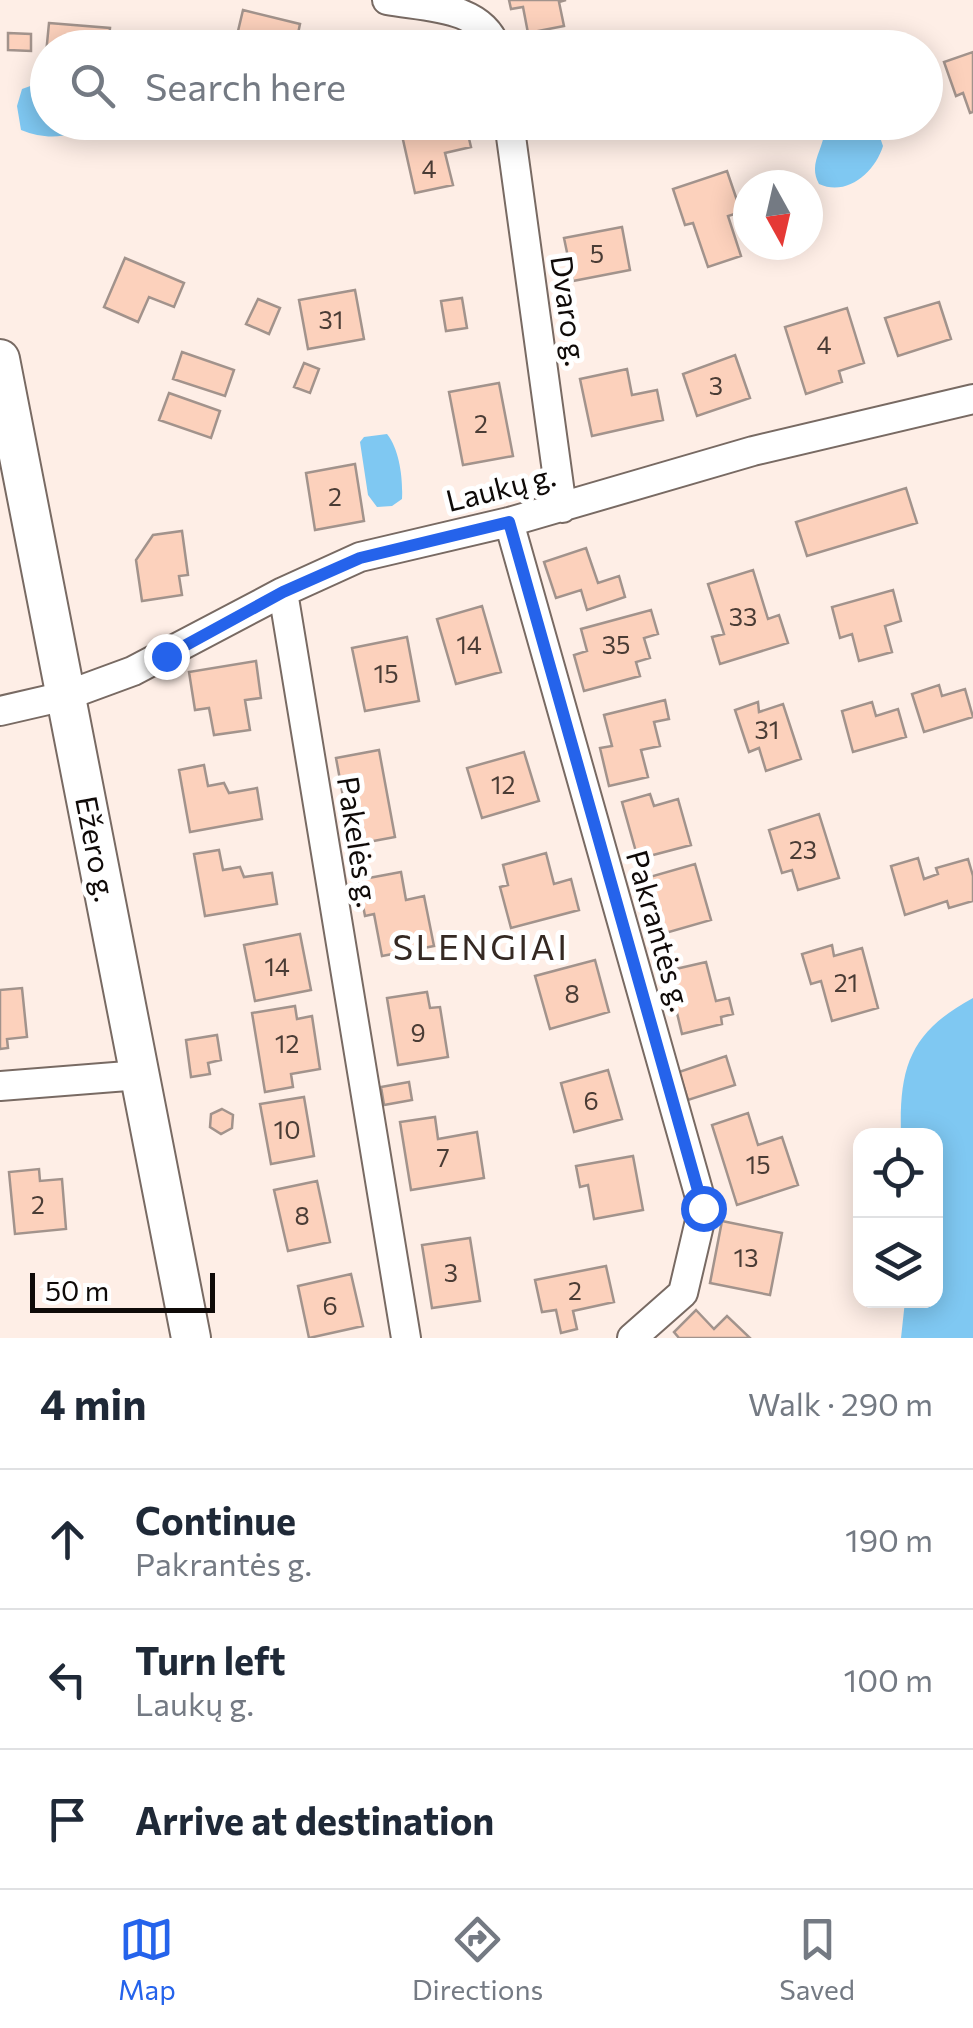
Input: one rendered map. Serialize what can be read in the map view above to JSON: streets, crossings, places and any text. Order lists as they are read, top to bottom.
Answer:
{
  "streets": {
    "main road": ["Ežero g."],
    "street": [
      "Dvaro g.",
      "Laukų g.",
      "Pakelės g.",
      "Pakrantės g."
    ]
  },
  "crossings": [
    ["Dvaro g.", "Laukų g."],
    ["Laukų g.", "Pakelės g."],
    ["Laukų g.", "Ežero g."],
    ["Laukų g.", "Pakrantės g."]
  ],
  "districts": ["SLENGIAI"],
  "house_numbers": [
    "4",
    "5",
    "31",
    "4",
    "3",
    "2",
    "2",
    "33",
    "14",
    "35",
    "15",
    "31",
    "12",
    "23",
    "14",
    "21",
    "8",
    "9",
    "12",
    "6",
    "10",
    "7",
    "15",
    "2",
    "8",
    "13",
    "3",
    "2",
    "6"
  ],
  "scale_bar": "50 m",
  "north": "bottom",
  "page": {
    "search": "Search here",
    "scale": "50 m",
    "heading": ["4 min", "Walk · 290 m"],
    "list": [
      ["Continue", "Pakrantės g.", "190 m"],
      ["Turn left", "Laukų g.", "100 m"],
      "Arrive at destination"
    ],
    "nav": ["Map", "Directions", "Saved"]
  }
}
